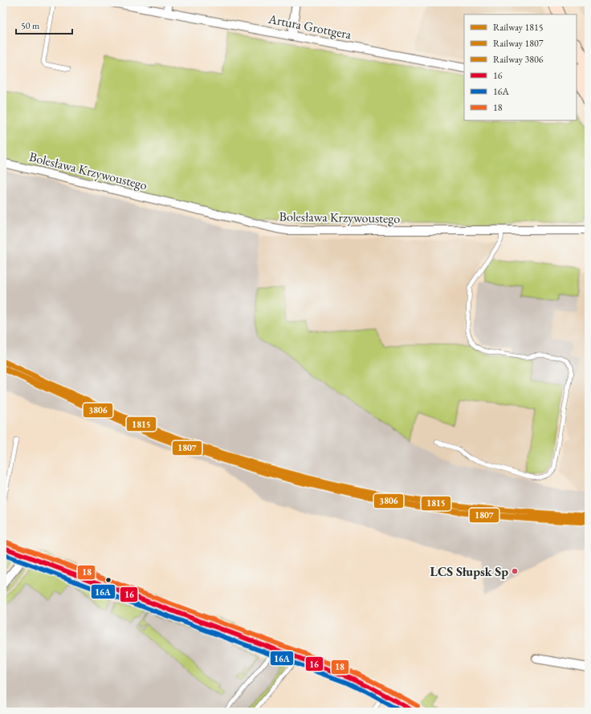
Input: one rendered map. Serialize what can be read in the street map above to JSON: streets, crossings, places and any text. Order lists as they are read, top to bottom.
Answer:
{
  "streets": {
    "street": ["Artura Grottgera", "Bolesława Krzywoustego"]
  },
  "places": ["LCS Słupsk Sp"],
  "lines": [
    "rail line 1815",
    "rail line 1807",
    "rail line 3806",
    "transit line 18",
    "transit line 16",
    "transit line 16A"
  ],
  "legend": [
    "Railway 1815",
    "Railway 1807",
    "Railway 3806",
    "16",
    "16A",
    "18"
  ],
  "scale_bar": "50 m"
}
